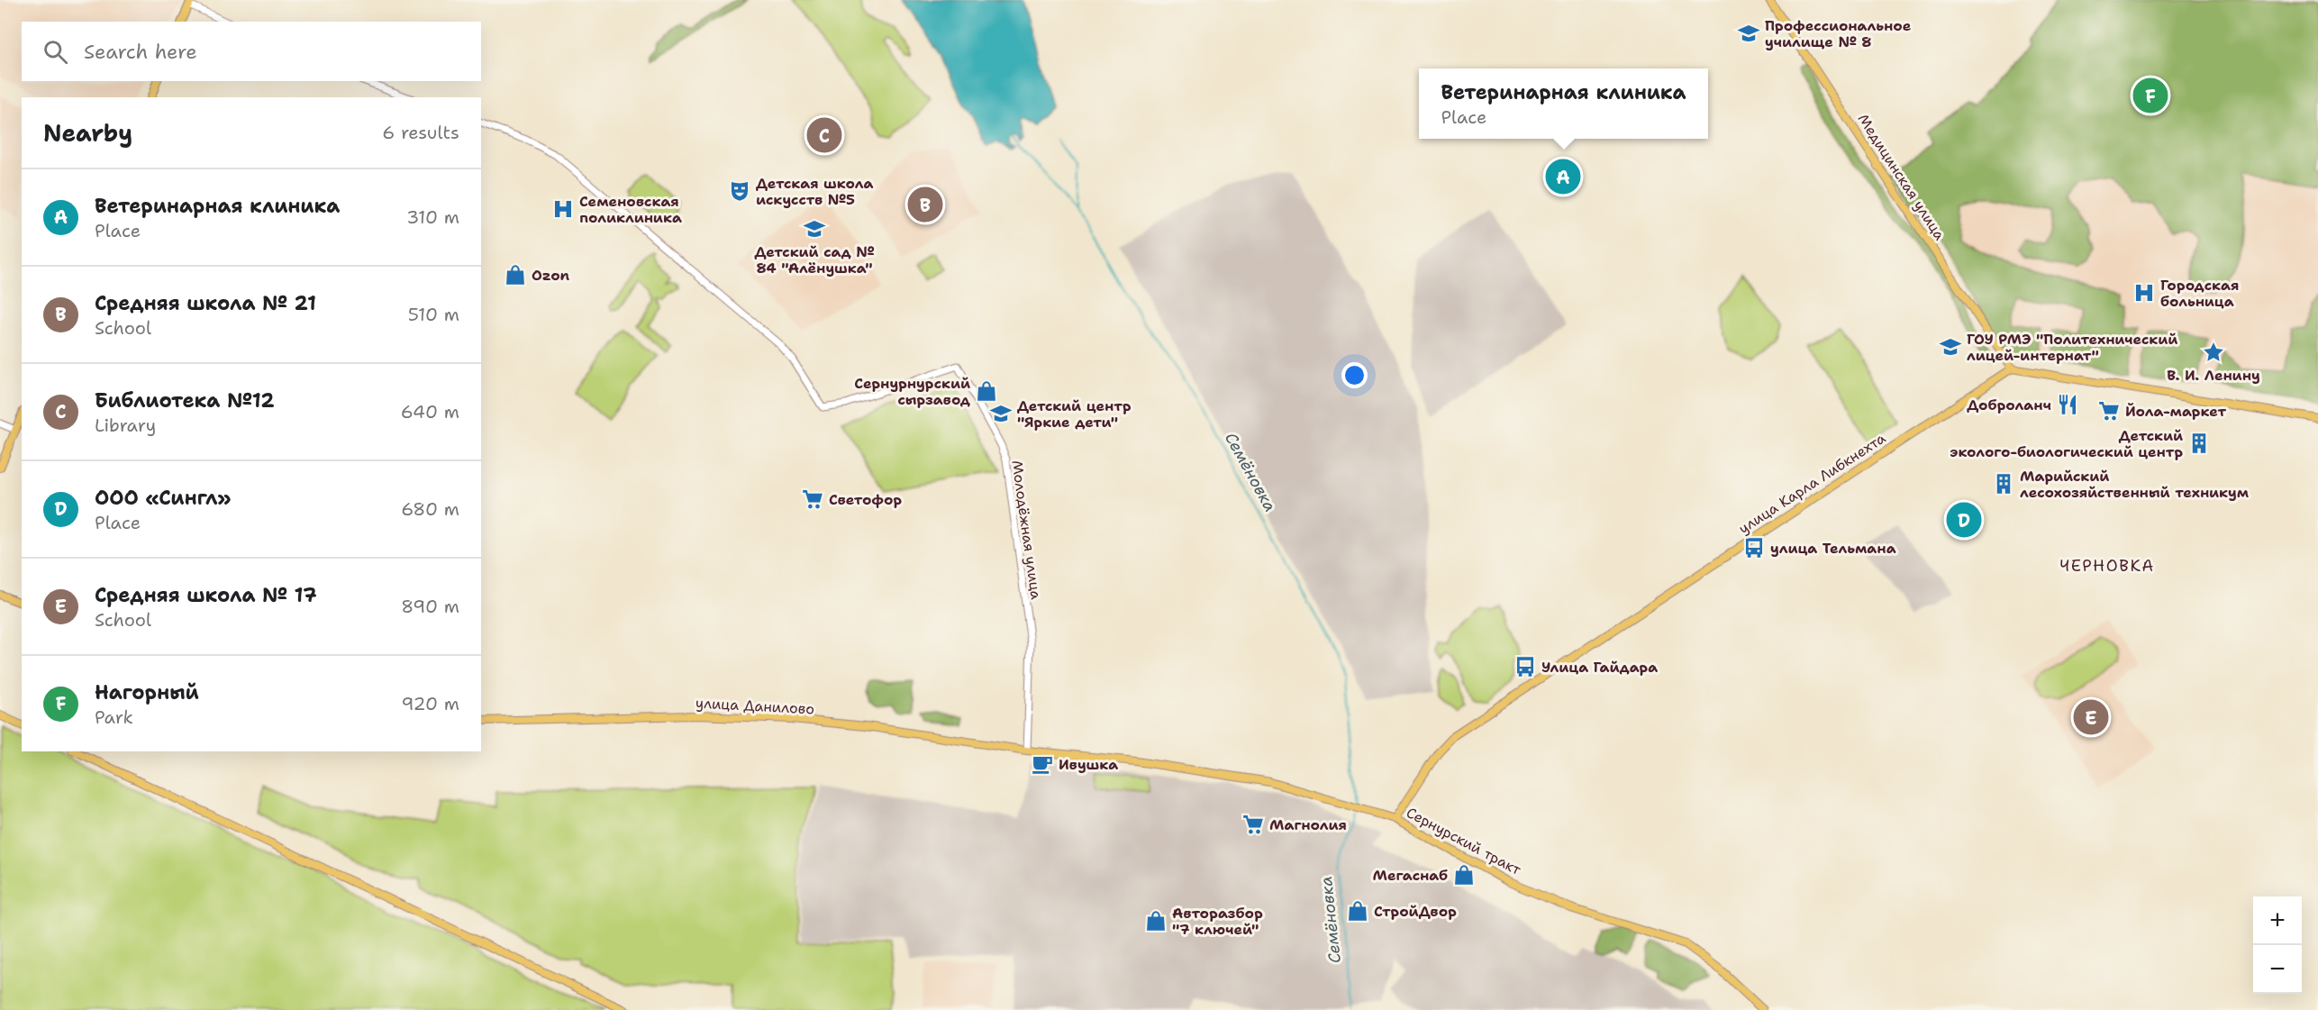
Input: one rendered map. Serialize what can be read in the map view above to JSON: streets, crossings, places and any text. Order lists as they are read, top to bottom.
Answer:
{
  "streets": {
    "main road": [
      "Медицинская улица",
      "улица Карла Либкнехта",
      "улица Данилово",
      "Сернурский тракт"
    ],
    "street": ["Молодёжная улица"]
  },
  "crossings": [
    ["Медицинская улица", "улица Карла Либкнехта"],
    ["улица Карла Либкнехта", "Сернурский тракт"],
    ["Молодёжная улица", "улица Данилово"],
    ["Молодёжная улица", "Сернурский тракт"],
    ["улица Данилово", "Сернурский тракт"]
  ],
  "districts": ["ЧЕРНОВКА"],
  "water": ["Семёновка"],
  "places": {
    "school or university": [
      "Профессиональное училище № 8",
      "Детский сад № 84 \"Алёнушка\"",
      "ГОУ РМЭ \"Политехнический лицей-интернат\"",
      "Детский центр \"Яркие дети\""
    ],
    "theatre": ["Детская школа искусств №5"],
    "hospital": ["Семеновская поликлиника", "Городская больница"],
    "shop": [
      "Ozon",
      "Сернурнурский сырзавод",
      "Мегаснаб",
      "СтройДвор",
      "Авторазбор \"7 ключей\""
    ],
    "place": ["В. И. Ленину"],
    "restaurant": ["Доброланч"],
    "supermarket": ["Йола-маркет", "Светофор", "Магнолия"],
    "building": ["Детский эколого-биологический центр", "Марийский лесохозяйственный техникум"],
    "bus stop": ["улица Тельмана", "Улица Гайдара"],
    "cafe": ["Ивушка"]
  },
  "page": {
    "search": "Search here",
    "popup": ["Ветеринарная клиника", "Place"],
    "pins": [
      "F",
      "C",
      "A",
      "B",
      "D",
      "E"
    ],
    "heading": ["Nearby", "6 results"],
    "list": [
      {
        "mark": "A",
        "name": "Ветеринарная клиника",
        "note": "Place",
        "value": "310 m"
      },
      {
        "mark": "B",
        "name": "Средняя школа № 21",
        "note": "School",
        "value": "510 m"
      },
      {
        "mark": "C",
        "name": "Библиотека №12",
        "note": "Library",
        "value": "640 m"
      },
      {
        "mark": "D",
        "name": "ООО «Сингл»",
        "note": "Place",
        "value": "680 m"
      },
      {
        "mark": "E",
        "name": "Средняя школа № 17",
        "note": "School",
        "value": "890 m"
      },
      {
        "mark": "F",
        "name": "Нагорный",
        "note": "Park",
        "value": "920 m"
      }
    ],
    "map_buttons": ["+", "−"]
  }
}
